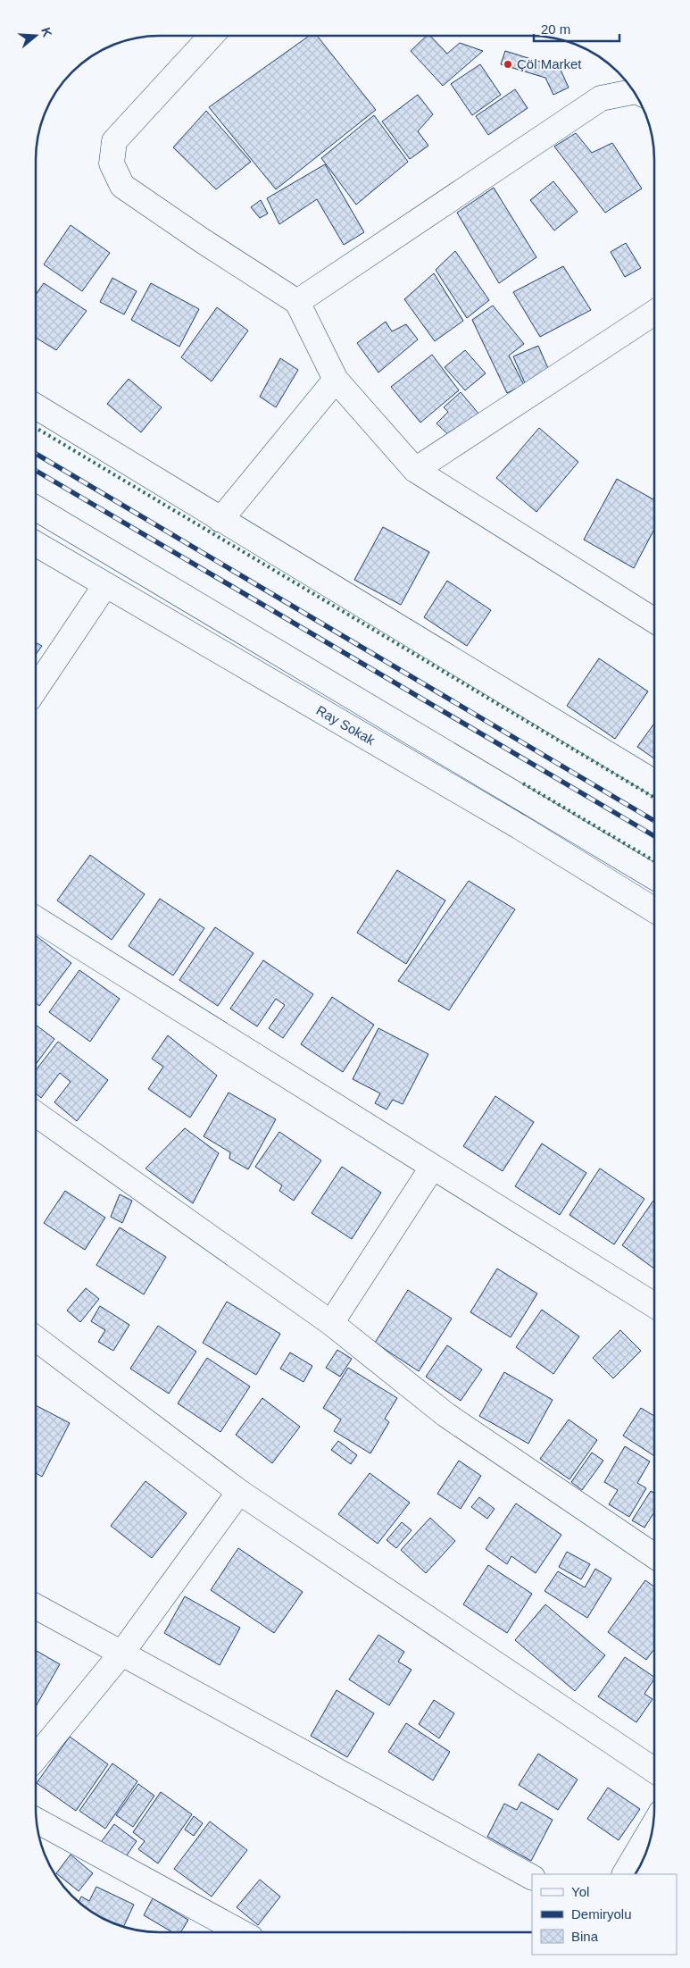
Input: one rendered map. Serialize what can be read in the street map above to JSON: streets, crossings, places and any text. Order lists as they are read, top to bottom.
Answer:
{
  "streets": {
    "street": ["Ray Sokak"]
  },
  "places": ["Çöl Market"],
  "legend": ["Yol", "Demiryolu", "Bina"],
  "scale_bar": "20 m",
  "north": "right"
}
